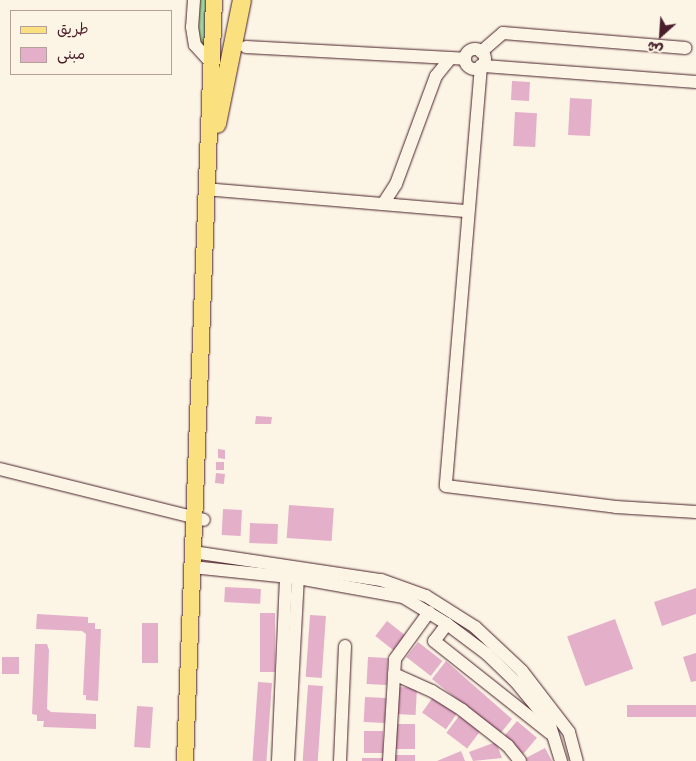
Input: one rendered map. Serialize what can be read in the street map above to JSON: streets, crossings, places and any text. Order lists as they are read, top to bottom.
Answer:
{
  "legend": ["طريق", "مبنى"],
  "north": "bottom left"
}
